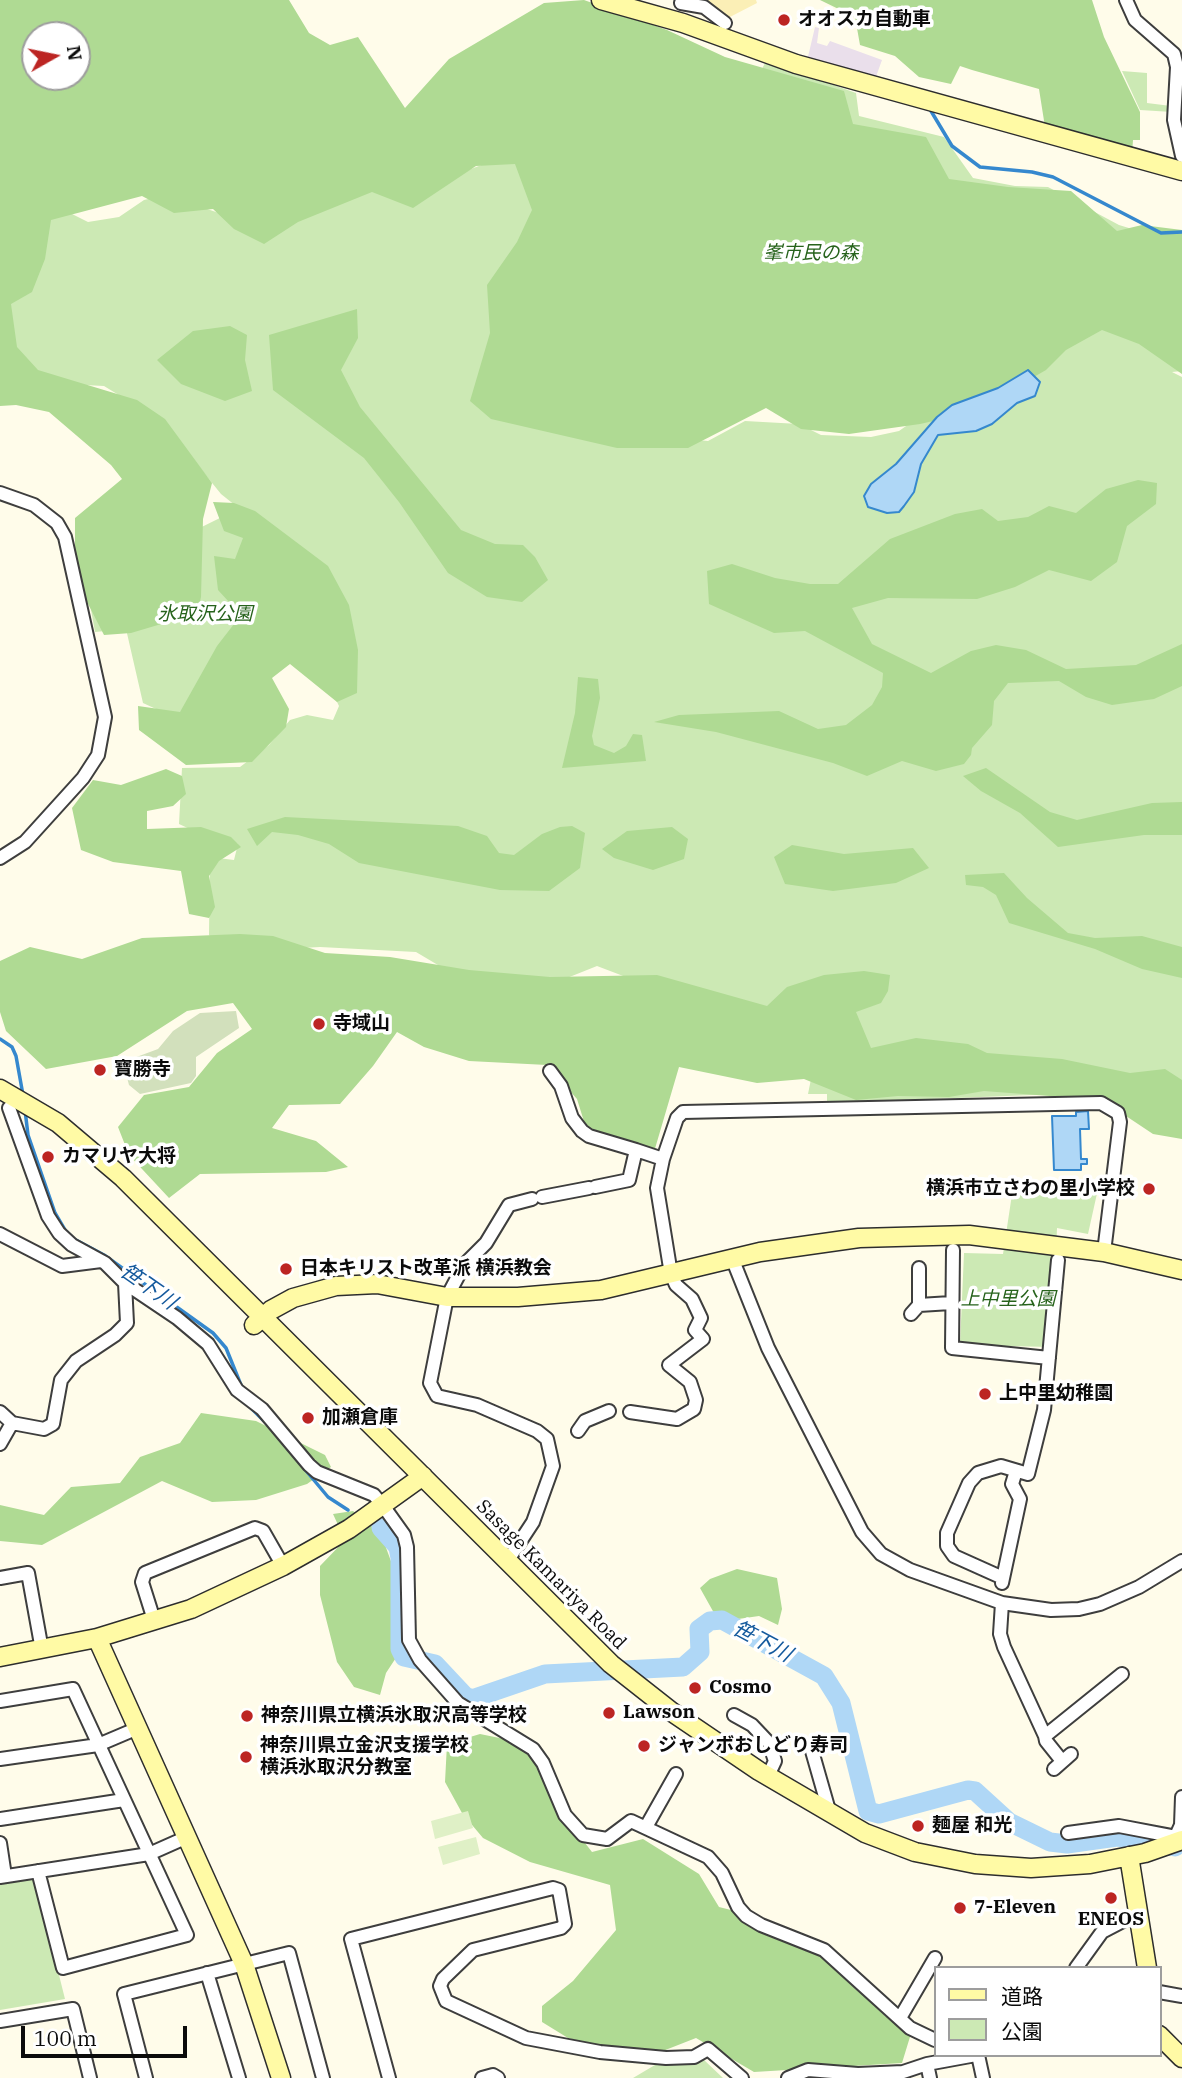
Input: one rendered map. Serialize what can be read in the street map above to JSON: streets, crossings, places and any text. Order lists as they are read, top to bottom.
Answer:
{
  "streets": {
    "street": ["Sasage Kamariya Road"]
  },
  "water": ["笹下川"],
  "parks": ["峯市民の森", "氷取沢公園", "上中里公園"],
  "places": [
    "オオスカ自動車",
    "寺域山",
    "寶勝寺",
    "カマリヤ大将",
    "横浜市立さわの里小学校",
    "日本キリスト改革派 横浜教会",
    "上中里幼稚園",
    "加瀬倉庫",
    "Cosmo",
    "Lawson",
    "神奈川県立横浜氷取沢高等学校",
    "ジャンボおしどり寿司",
    "神奈川県立金沢支援学校 横浜氷取沢分教室",
    "麺屋 和光",
    "ENEOS",
    "7-Eleven"
  ],
  "legend": ["道路", "公園"],
  "scale_bar": "100 m",
  "north": "right"
}
